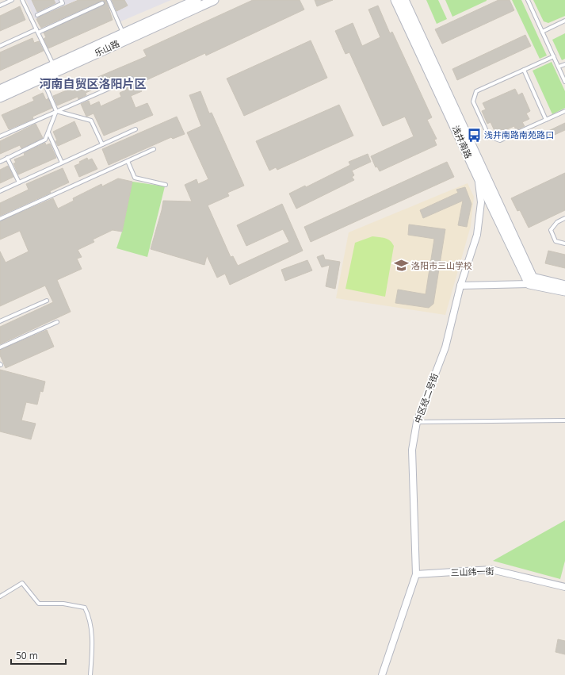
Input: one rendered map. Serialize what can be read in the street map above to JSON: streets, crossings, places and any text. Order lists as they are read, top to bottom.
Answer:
{
  "streets": {
    "street": [
      "乐山路",
      "浅井南路",
      "中区经二号街",
      "三山纬一街"
    ]
  },
  "crossings": [
    ["浅井南路", "中区经二号街"],
    ["中区经二号街", "三山纬一街"]
  ],
  "districts": ["河南自贸区洛阳片区"],
  "places": {
    "bus stop": ["浅井南路南苑路口"],
    "school or university": ["洛阳市三山学校"]
  },
  "scale_bar": "50 m"
}
